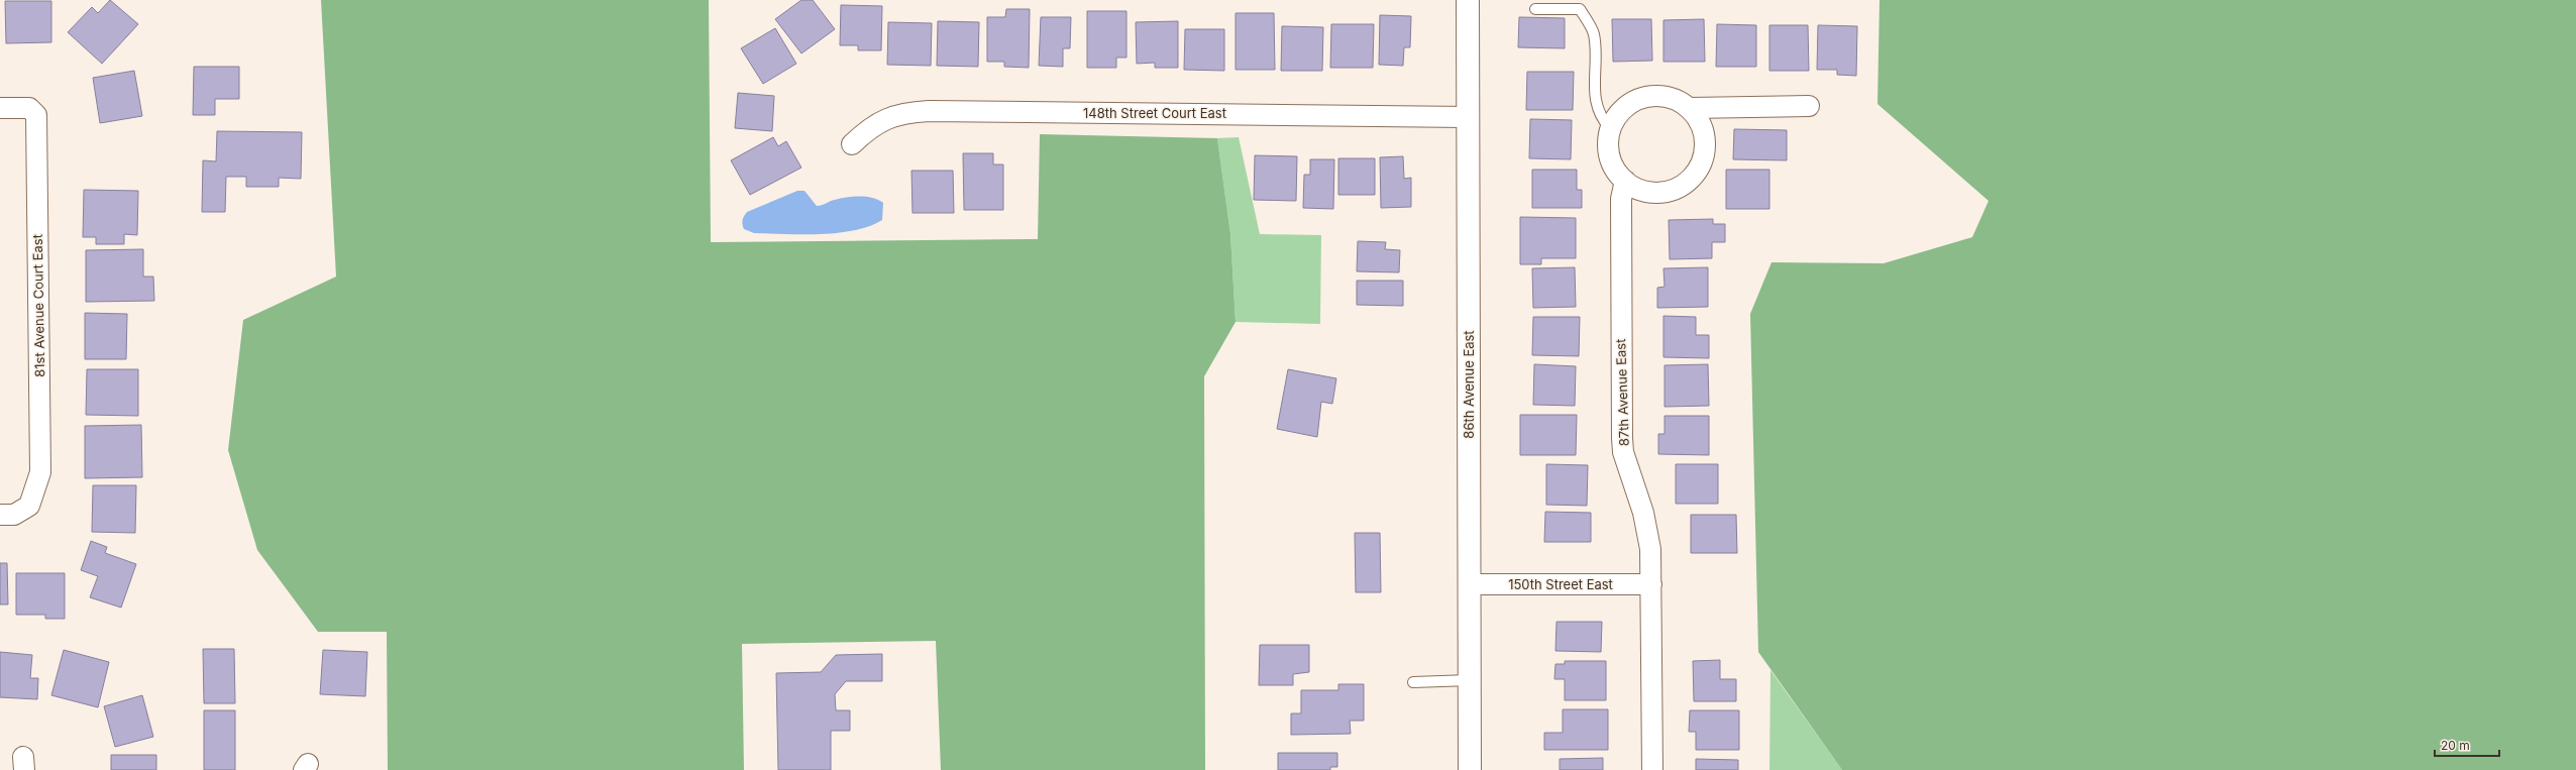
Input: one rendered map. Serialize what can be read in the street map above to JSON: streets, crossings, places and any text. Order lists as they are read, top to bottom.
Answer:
{
  "streets": {
    "street": [
      "148th Street Court East",
      "81st Avenue Court East",
      "86th Avenue East",
      "87th Avenue East",
      "150th Street East"
    ]
  },
  "crossings": [
    ["148th Street Court East", "86th Avenue East"],
    ["86th Avenue East", "150th Street East"],
    ["87th Avenue East", "150th Street East"]
  ],
  "scale_bar": "20 m"
}
